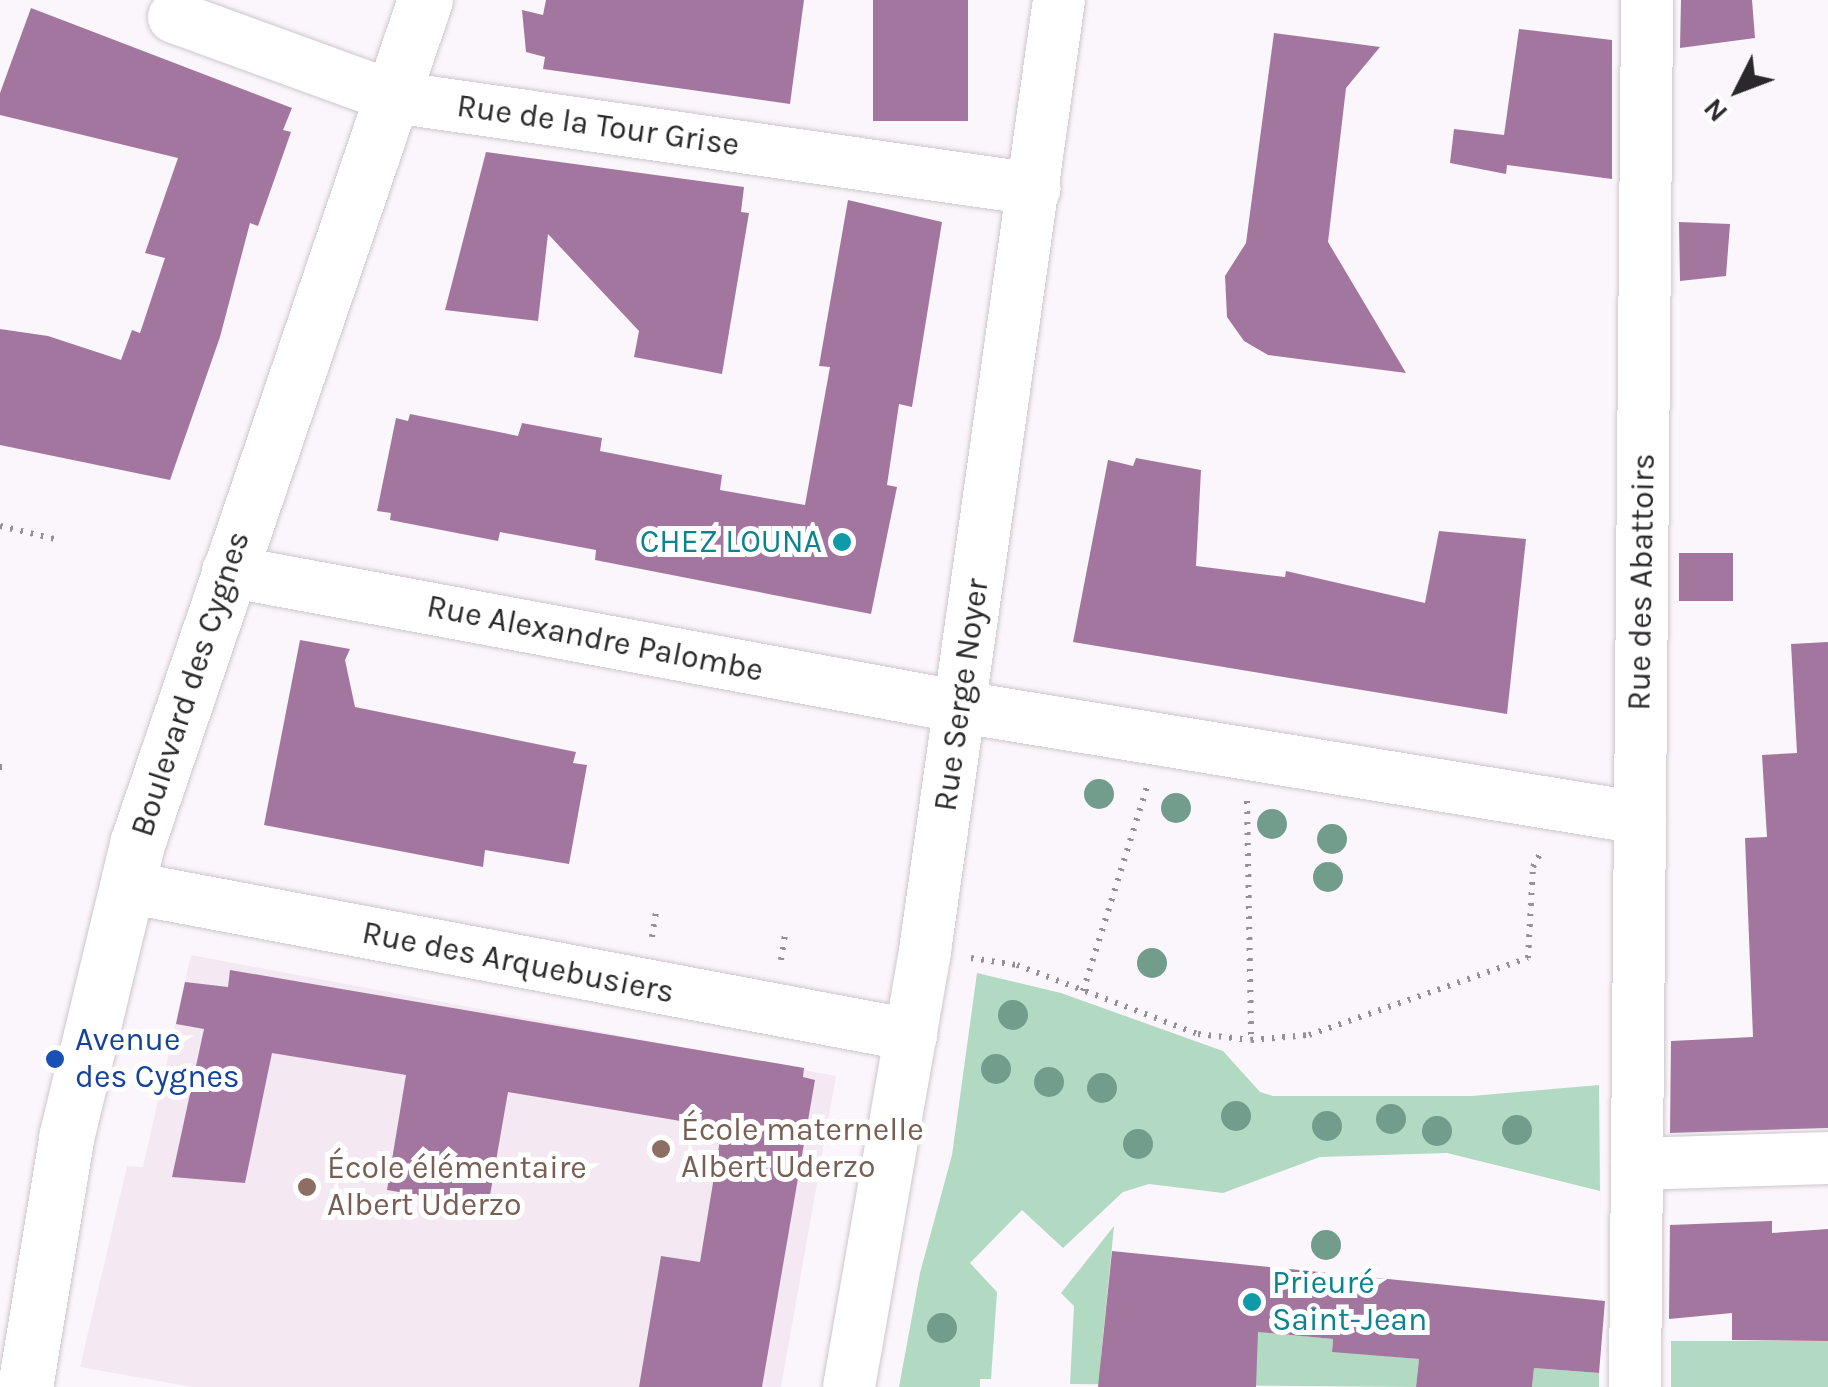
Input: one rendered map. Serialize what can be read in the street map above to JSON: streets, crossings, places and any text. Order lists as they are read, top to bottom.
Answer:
{
  "streets": {
    "main road": ["Boulevard des Cygnes"],
    "street": [
      "Rue de la Tour Grise",
      "Rue des Abattoirs",
      "Rue Alexandre Palombe",
      "Rue Serge Noyer",
      "Rue des Arquebusiers"
    ]
  },
  "crossings": [
    ["Rue de la Tour Grise", "Boulevard des Cygnes"],
    ["Rue de la Tour Grise", "Rue Serge Noyer"],
    ["Rue des Abattoirs", "Rue Alexandre Palombe"],
    ["Rue Alexandre Palombe", "Boulevard des Cygnes"],
    ["Rue Alexandre Palombe", "Rue Serge Noyer"],
    ["Boulevard des Cygnes", "Rue des Arquebusiers"],
    ["Rue Serge Noyer", "Rue des Arquebusiers"]
  ],
  "places": [
    "CHEZ LOUNA",
    "Avenue des Cygnes",
    "École maternelle Albert Uderzo",
    "École élémentaire Albert Uderzo",
    "Prieuré Saint-Jean"
  ],
  "north": "bottom left"
}
